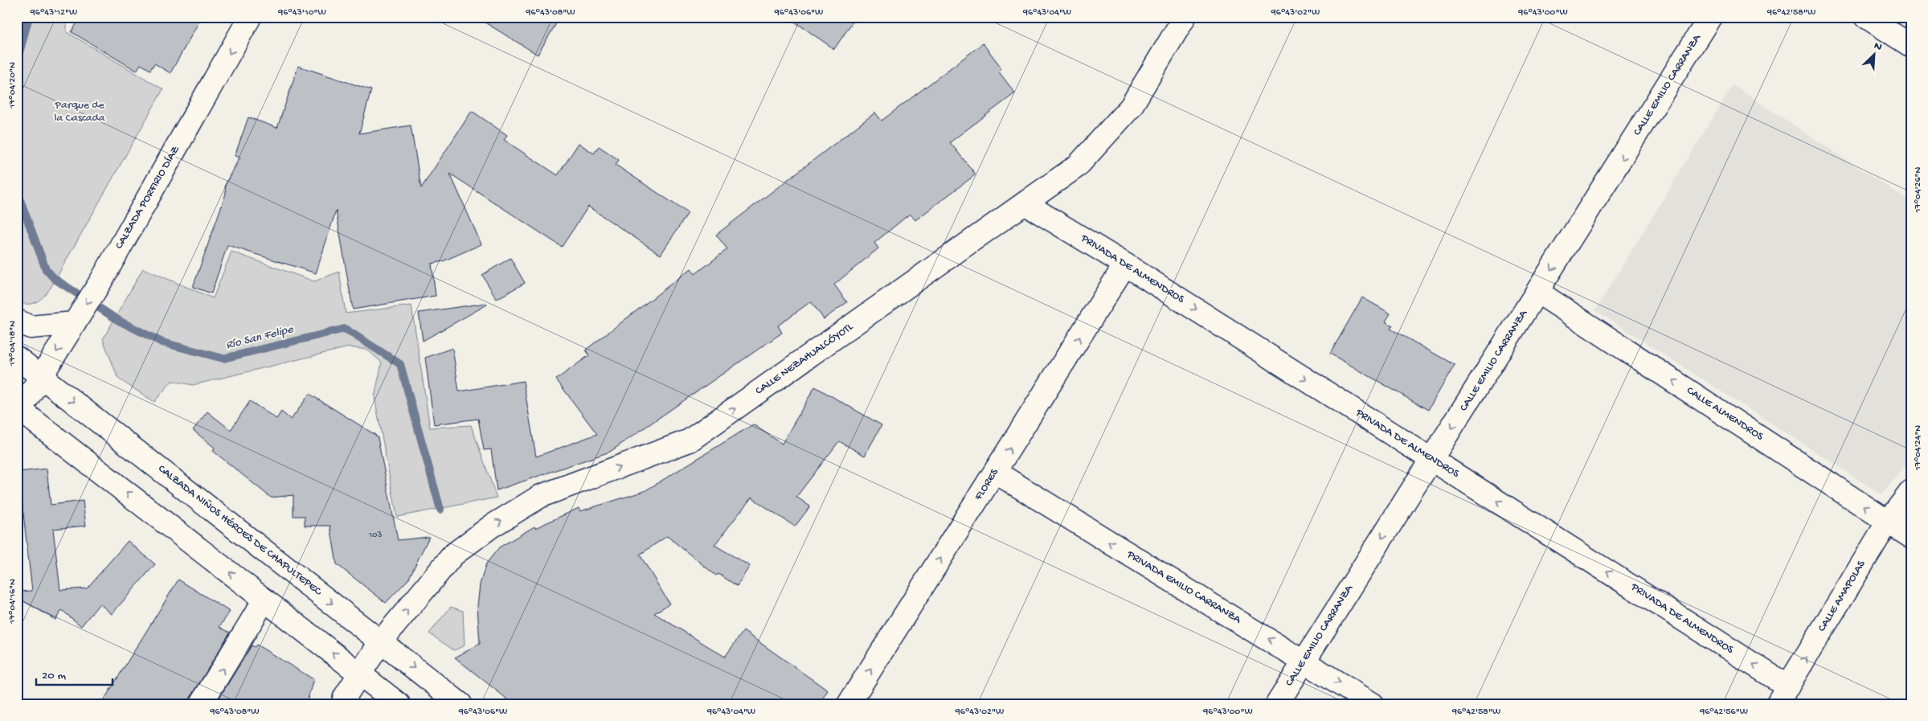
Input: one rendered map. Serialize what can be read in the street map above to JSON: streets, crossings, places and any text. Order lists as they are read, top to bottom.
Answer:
{
  "streets": {
    "street": [
      "CALLE EMILIO CARRANZA",
      "CALZADA PORFIRIO DÍAZ",
      "PRIVADA DE ALMENDROS",
      "CALLE NEZAHUALCÓYOTL",
      "CALLE ALMENDROS",
      "FLORES",
      "CALZADA NIÑOS HÉROES DE CHAPULTEPEC",
      "PRIVADA EMILIO CARRANZA",
      "CALLE AMAPOLAS"
    ]
  },
  "crossings": [
    ["CALLE EMILIO CARRANZA", "PRIVADA DE ALMENDROS"],
    ["CALLE EMILIO CARRANZA", "CALLE ALMENDROS"],
    ["CALLE EMILIO CARRANZA", "PRIVADA EMILIO CARRANZA"],
    ["CALZADA PORFIRIO DÍAZ", "CALZADA NIÑOS HÉROES DE CHAPULTEPEC"],
    ["PRIVADA DE ALMENDROS", "CALLE NEZAHUALCÓYOTL"],
    ["PRIVADA DE ALMENDROS", "FLORES"],
    ["PRIVADA DE ALMENDROS", "CALLE AMAPOLAS"],
    ["CALLE NEZAHUALCÓYOTL", "CALZADA NIÑOS HÉROES DE CHAPULTEPEC"],
    ["CALLE ALMENDROS", "CALLE AMAPOLAS"],
    ["FLORES", "PRIVADA EMILIO CARRANZA"]
  ],
  "one_way": [
    "CALLE EMILIO CARRANZA",
    "CALZADA PORFIRIO DÍAZ",
    "CALLE NEZAHUALCÓYOTL",
    "CALLE ALMENDROS",
    "FLORES",
    "CALLE AMAPOLAS"
  ],
  "water": ["Río San Felipe"],
  "parks": ["Parque de la Cascada"],
  "house_numbers": ["103"],
  "scale_bar": "20 m",
  "north": "top right",
  "coordinates": [
    "96°43'12\"W",
    "96°43'10\"W",
    "96°43'08\"W",
    "96°43'06\"W",
    "96°43'04\"W",
    "96°43'02\"W",
    "96°43'00\"W",
    "96°42'58\"W",
    "17°04'20\"N",
    "17°04'26\"N",
    "17°04'18\"N",
    "17°04'24\"N",
    "17°04'16\"N",
    "96°42'56\"W"
  ]
}
